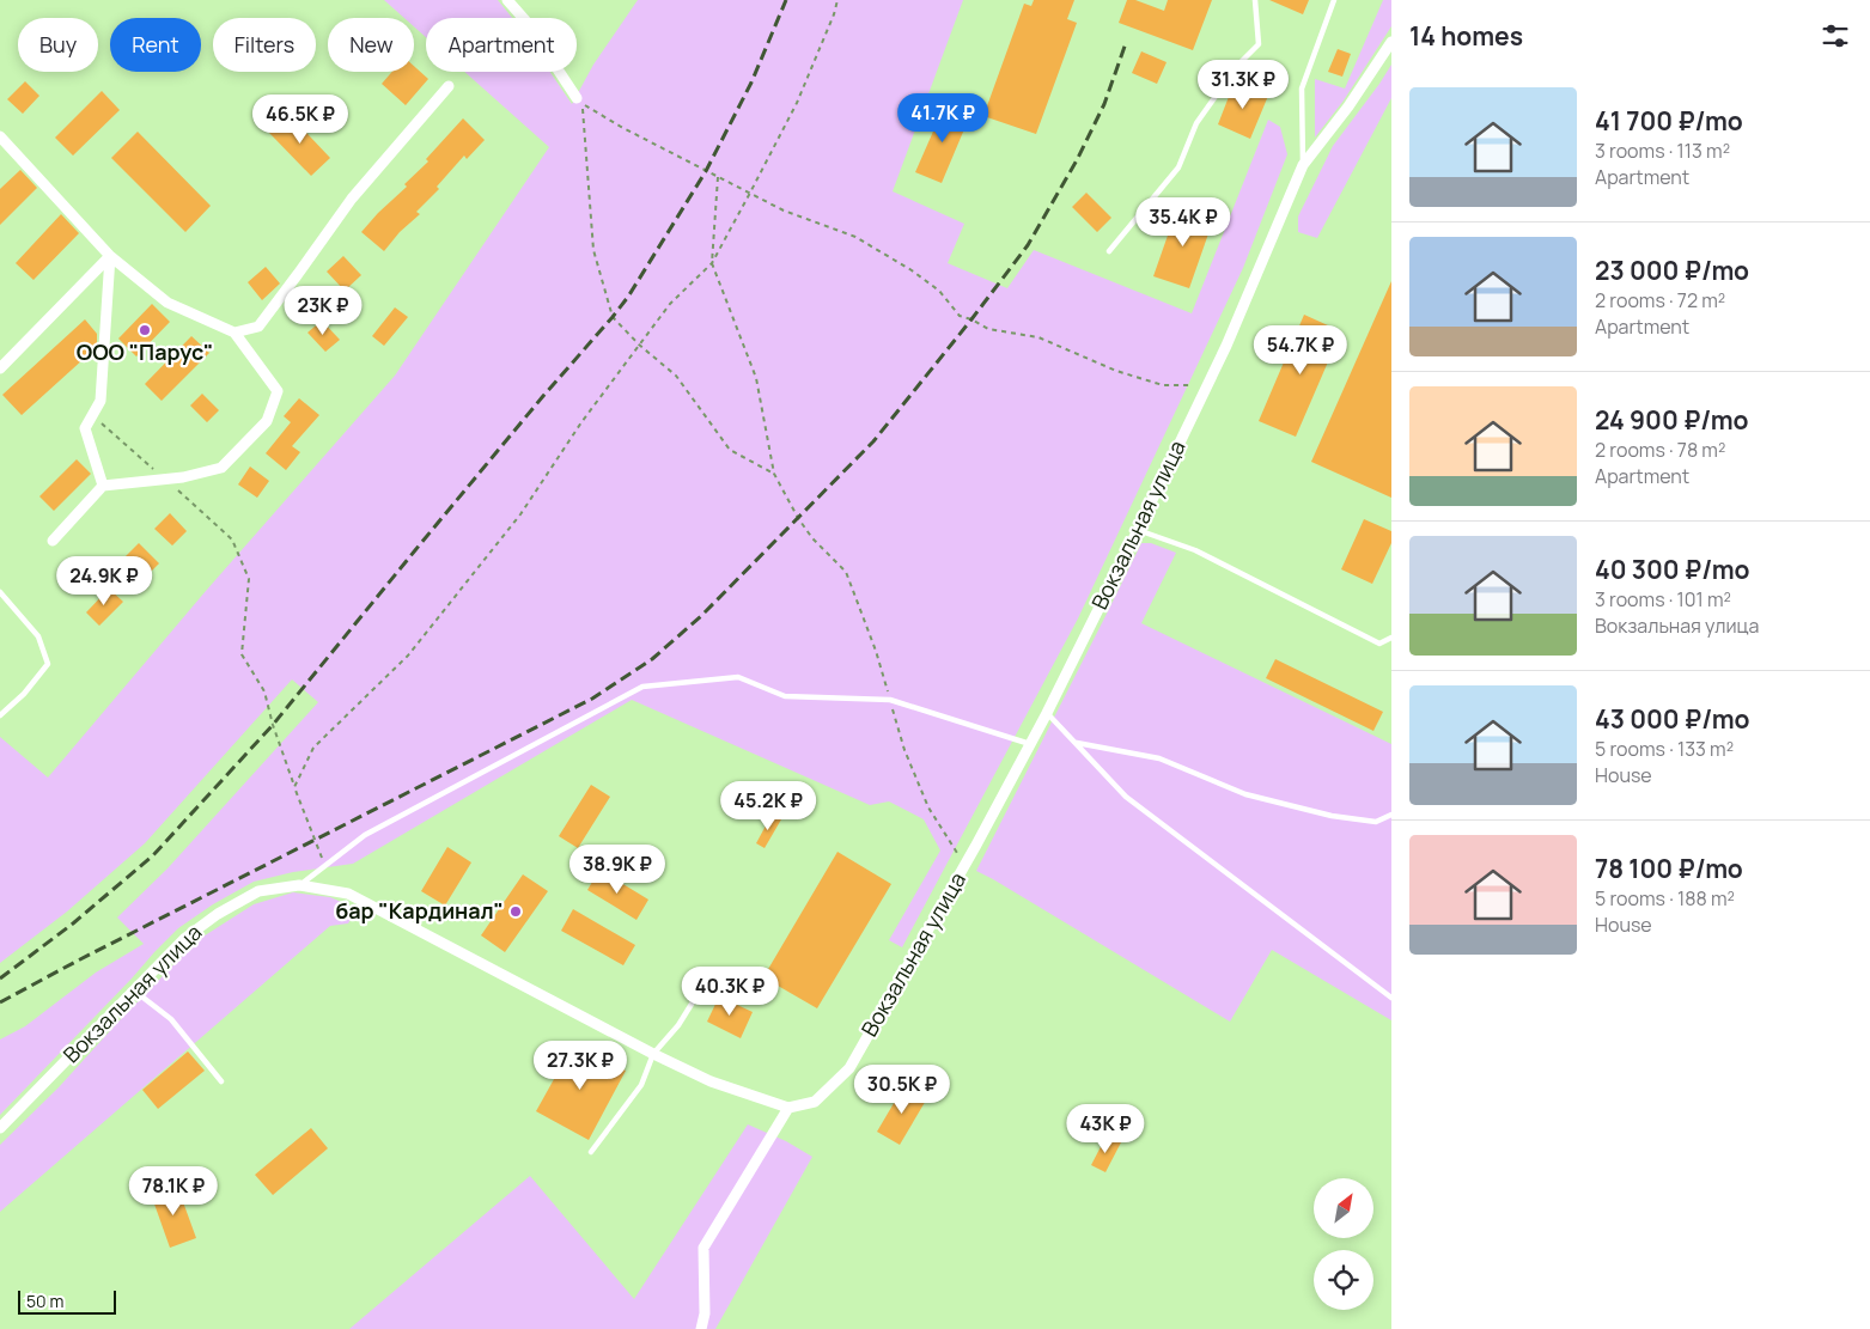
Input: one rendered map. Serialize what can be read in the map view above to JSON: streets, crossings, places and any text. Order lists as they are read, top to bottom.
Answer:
{
  "streets": {
    "street": ["Вокзальная улица"]
  },
  "places": ["ООО \"Парус\"", "бар \"Кардинал\""],
  "scale_bar": "50 m",
  "north": "top right",
  "page": {
    "heading": "14 homes",
    "chip": [
      "Buy",
      "Rent",
      "Filters",
      "New",
      "Apartment"
    ],
    "price": [
      "31.3K ₽",
      "41.7K ₽",
      "46.5K ₽",
      "35.4K ₽",
      "23K ₽",
      "54.7K ₽",
      "24.9K ₽",
      "45.2K ₽",
      "38.9K ₽",
      "40.3K ₽",
      "27.3K ₽",
      "30.5K ₽",
      "43K ₽",
      "78.1K ₽"
    ],
    "list": [
      {
        "name": "41 700 ₽/mo",
        "note": "3 rooms · 113 m² · Apartment"
      },
      {
        "name": "23 000 ₽/mo",
        "note": "2 rooms · 72 m² · Apartment"
      },
      {
        "name": "24 900 ₽/mo",
        "note": "2 rooms · 78 m² · Apartment"
      },
      {
        "name": "40 300 ₽/mo",
        "note": "3 rooms · 101 m² · Вокзальная улица"
      },
      {
        "name": "43 000 ₽/mo",
        "note": "5 rooms · 133 m² · House"
      },
      {
        "name": "78 100 ₽/mo",
        "note": "5 rooms · 188 m² · House"
      }
    ],
    "scale": "50 m"
  }
}
